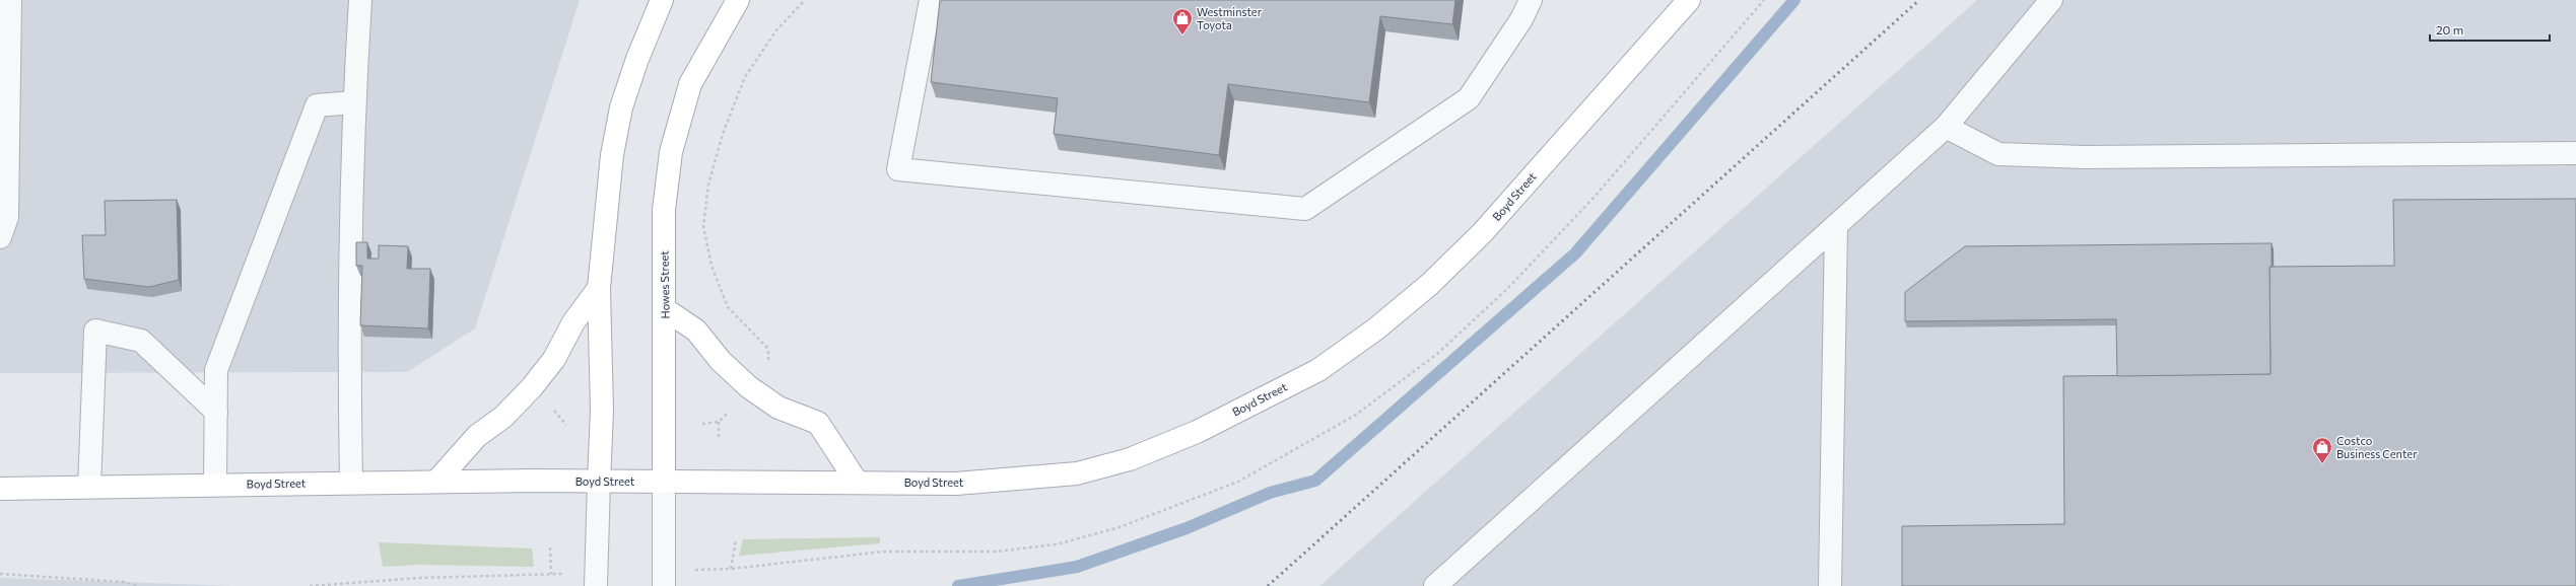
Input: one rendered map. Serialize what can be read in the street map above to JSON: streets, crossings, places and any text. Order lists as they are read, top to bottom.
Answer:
{
  "streets": {
    "main road": ["Boyd Street", "Howes Street"]
  },
  "crossings": [
    ["Boyd Street", "Howes Street"]
  ],
  "places": {
    "shop": ["Westminster Toyota", "Costco Business Center"]
  },
  "scale_bar": "20 m"
}
